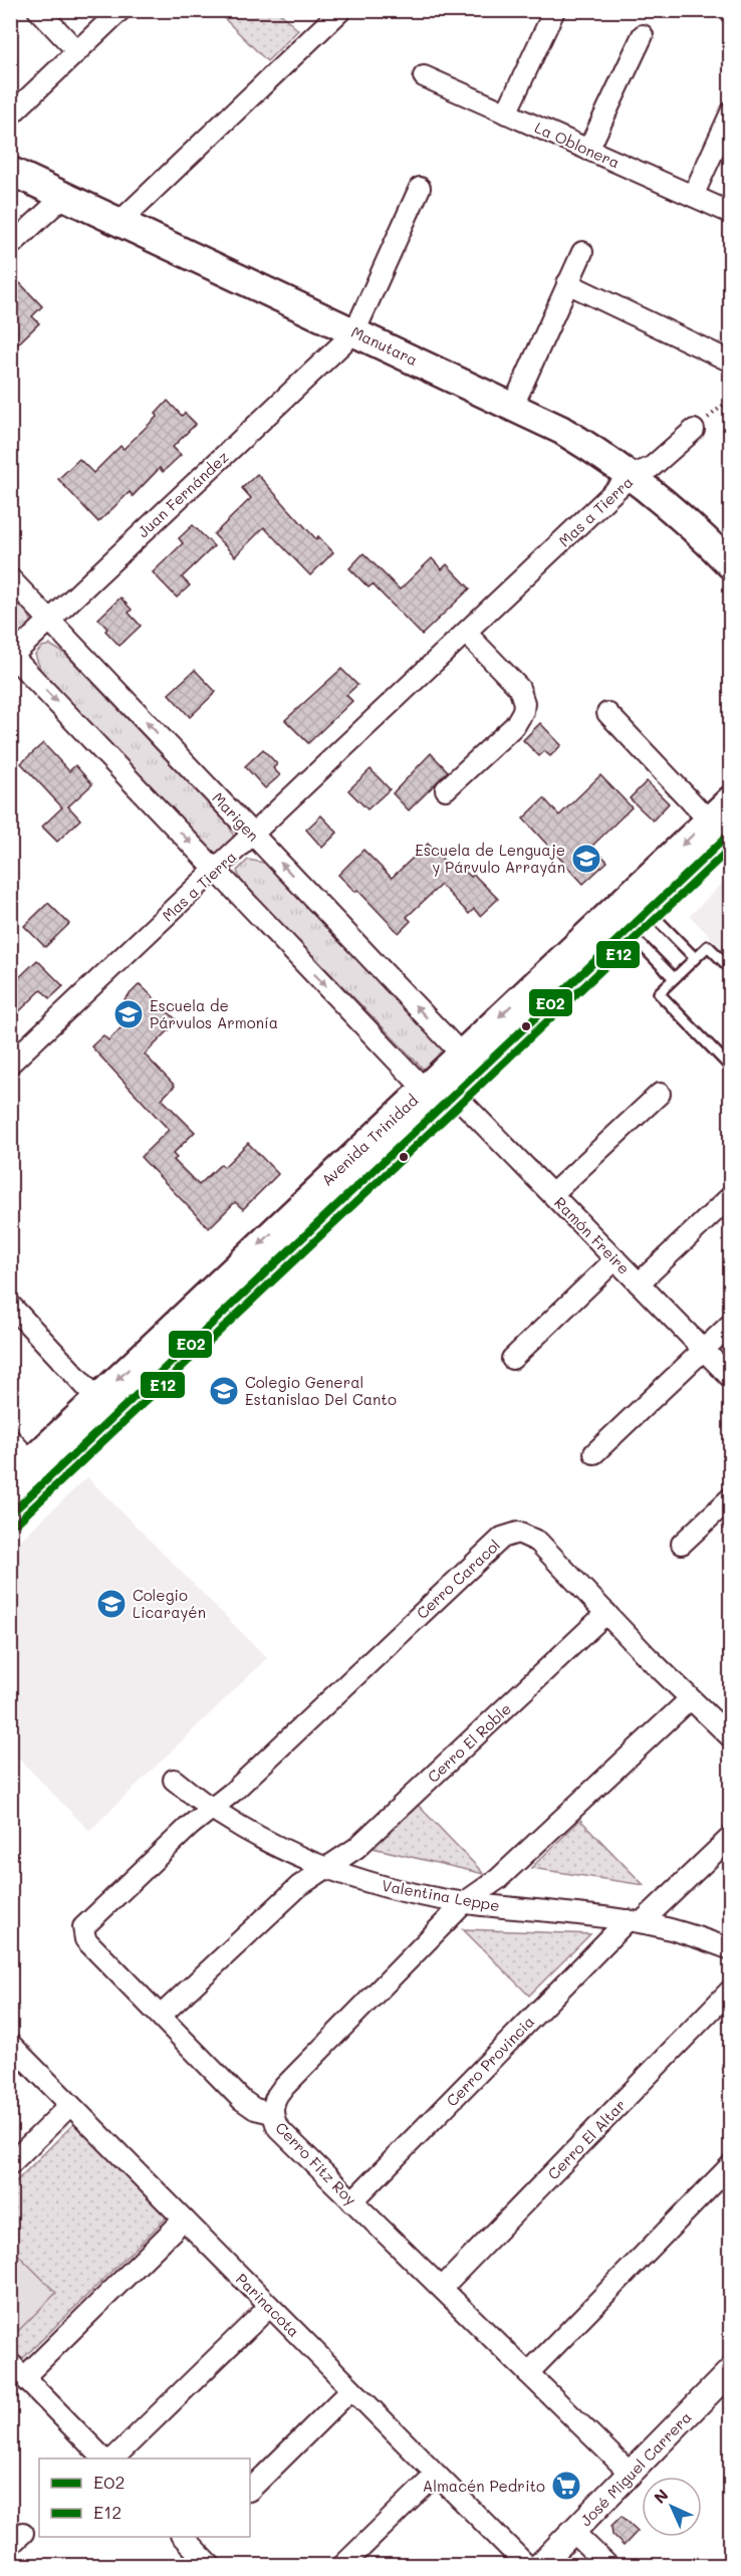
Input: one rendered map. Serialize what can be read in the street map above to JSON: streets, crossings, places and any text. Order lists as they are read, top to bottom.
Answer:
{
  "streets": {
    "main road": ["Manutara", "Avenida Trinidad"],
    "street": [
      "La Oblonera",
      "Juan Fernández",
      "Mas a Tierra",
      "Marigen",
      "Ramón Freire",
      "Cerro Caracol",
      "Cerro El Roble",
      "Valentina Leppe",
      "Cerro Provincia",
      "Cerro El Altar",
      "Cerro Fitz Roy",
      "Parinacota",
      "José Miguel Carrera"
    ]
  },
  "crossings": [
    ["Manutara", "Juan Fernández"],
    ["Manutara", "Mas a Tierra"],
    ["Juan Fernández", "Marigen"],
    ["Mas a Tierra", "Marigen"],
    ["Marigen", "Avenida Trinidad"],
    ["Avenida Trinidad", "Ramón Freire"],
    ["Cerro Caracol", "Cerro El Roble"],
    ["Cerro Caracol", "Valentina Leppe"],
    ["Cerro Caracol", "Cerro Fitz Roy"],
    ["Cerro El Roble", "Valentina Leppe"],
    ["Cerro El Roble", "Cerro Fitz Roy"],
    ["Valentina Leppe", "Cerro Provincia"],
    ["Valentina Leppe", "Cerro Fitz Roy"],
    ["Cerro Provincia", "Cerro Fitz Roy"],
    ["Cerro El Altar", "Cerro Fitz Roy"],
    ["Cerro Fitz Roy", "José Miguel Carrera"]
  ],
  "places": {
    "school or university": [
      "Escuela de Lenguaje y Párvulo Arrayán",
      "Escuela de Párvulos Armonía",
      "Colegio General Estanislao Del Canto",
      "Colegio Licarayén"
    ],
    "supermarket": ["Almacén Pedrito"]
  },
  "lines": ["transit line E02", "transit line E12"],
  "legend": ["E02", "E12"],
  "north": "top left"
}
